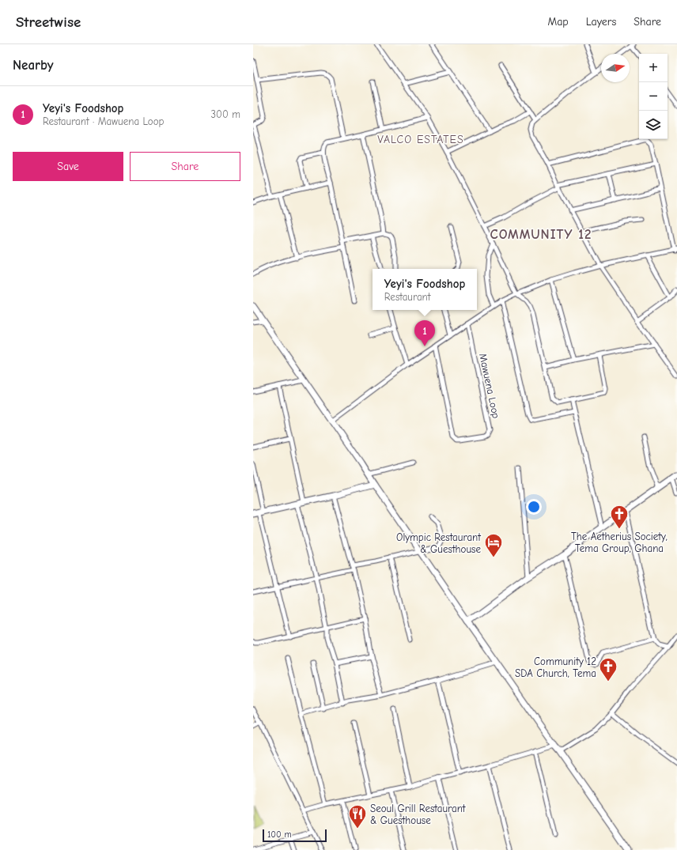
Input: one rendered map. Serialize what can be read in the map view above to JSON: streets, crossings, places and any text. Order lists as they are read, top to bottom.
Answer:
{
  "streets": {
    "street": ["Mawuena Loop"]
  },
  "districts": ["VALCO ESTATES", "COMMUNITY 12"],
  "places": {
    "church": ["The Aetherius Society, Tema Group, Ghana", "Community 12 SDA Church, Tema"],
    "hotel": ["Olympic Restaurant & Guesthouse"],
    "restaurant": ["Seoul Grill Restaurant & Guesthouse"]
  },
  "scale_bar": "100 m",
  "north": "right",
  "page": {
    "header": "Streetwise",
    "nav": ["Map", "Layers", "Share"],
    "heading": "Nearby",
    "map_buttons": ["+", "−"],
    "list": [
      {
        "mark": "1",
        "name": "Yeyi's Foodshop",
        "note": "Restaurant · Mawuena Loop",
        "value": "300 m"
      }
    ],
    "buttons": ["Save", "Share"],
    "popup": ["Yeyi's Foodshop", "Restaurant"],
    "pins": "1",
    "scale": "100 m"
  }
}
